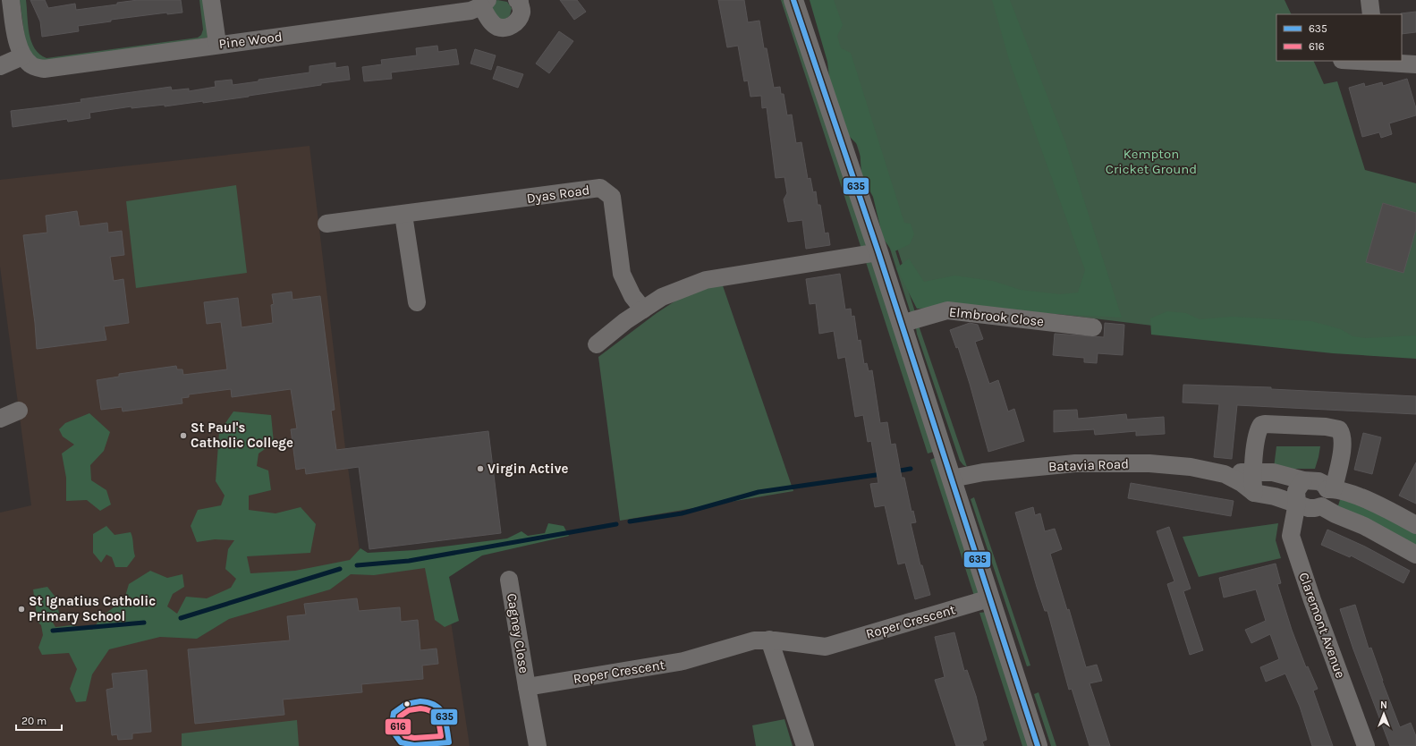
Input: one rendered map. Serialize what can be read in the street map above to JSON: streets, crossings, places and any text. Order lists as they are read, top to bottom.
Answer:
{
  "streets": {
    "street": [
      "Pine Wood",
      "Dyas Road",
      "Elmbrook Close",
      "Batavia Road",
      "Roper Crescent",
      "Claremont Avenue",
      "Cagney Close"
    ]
  },
  "crossings": [
    ["Batavia Road", "Claremont Avenue"],
    ["Roper Crescent", "Cagney Close"]
  ],
  "parks": ["Kempton Cricket Ground"],
  "places": ["St Paul's Catholic College", "Virgin Active", "St Ignatius Catholic Primary School"],
  "lines": ["transit line 635", "transit line 616"],
  "legend": ["635", "616"],
  "scale_bar": "20 m",
  "north": "top"
}
